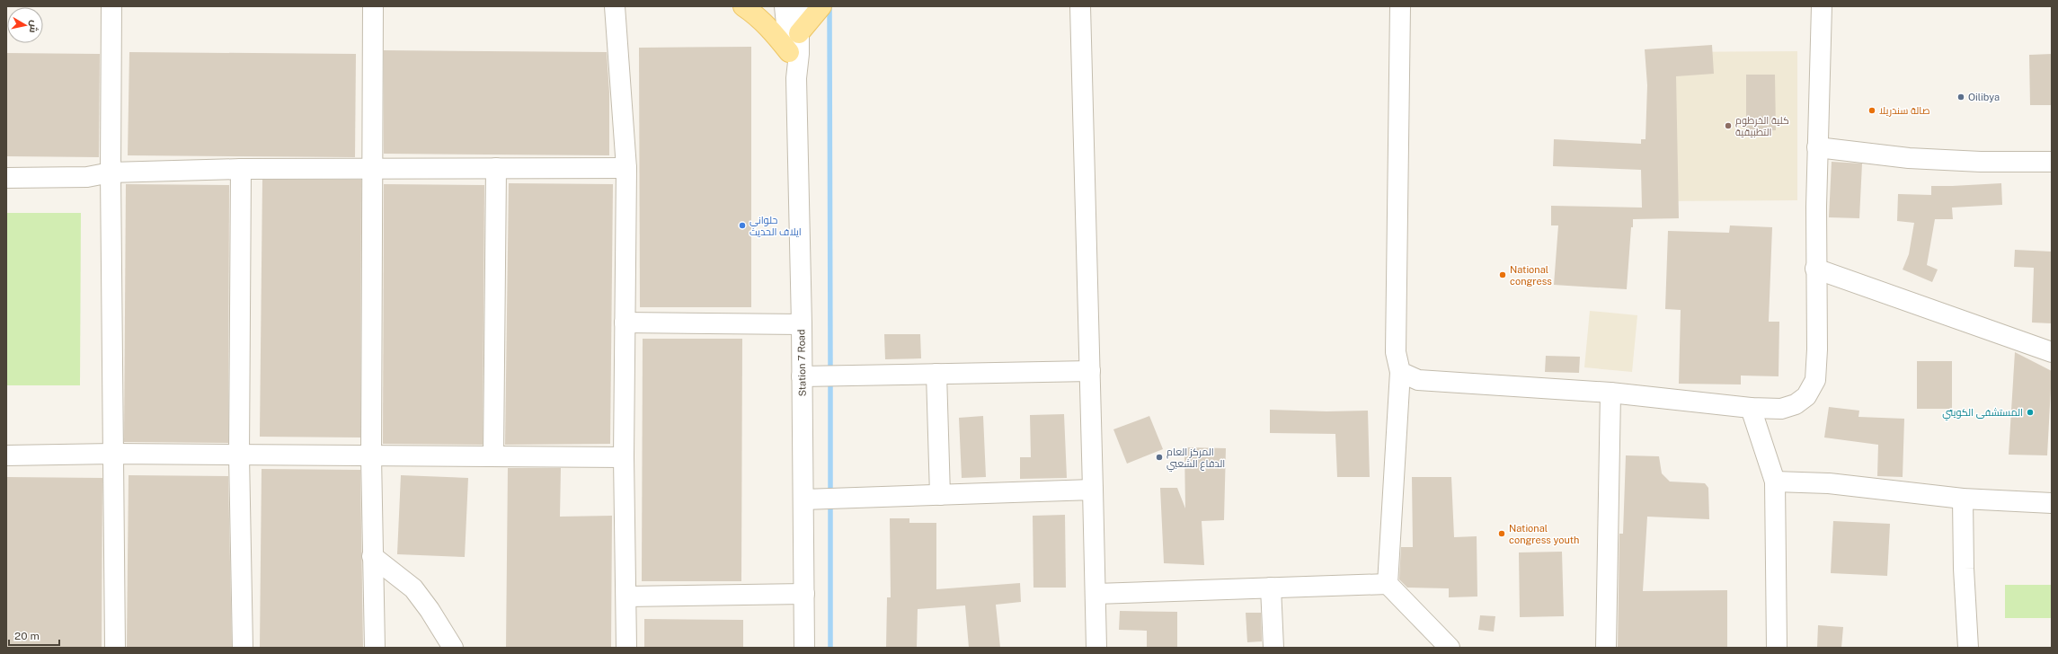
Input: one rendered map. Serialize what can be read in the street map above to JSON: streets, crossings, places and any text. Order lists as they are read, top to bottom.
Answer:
{
  "streets": {
    "street": ["Station 7 Road"]
  },
  "places": [
    "Oilibya",
    "صالة سندريلا",
    "كلية الخرطوم التطبيقية",
    "حلواني ايلاف الحديث",
    "National congress",
    "المستشفى الكويتي",
    "المركز العام الدفاع الشعبي",
    "National congress youth"
  ],
  "scale_bar": "20 m",
  "north": "right"
}
